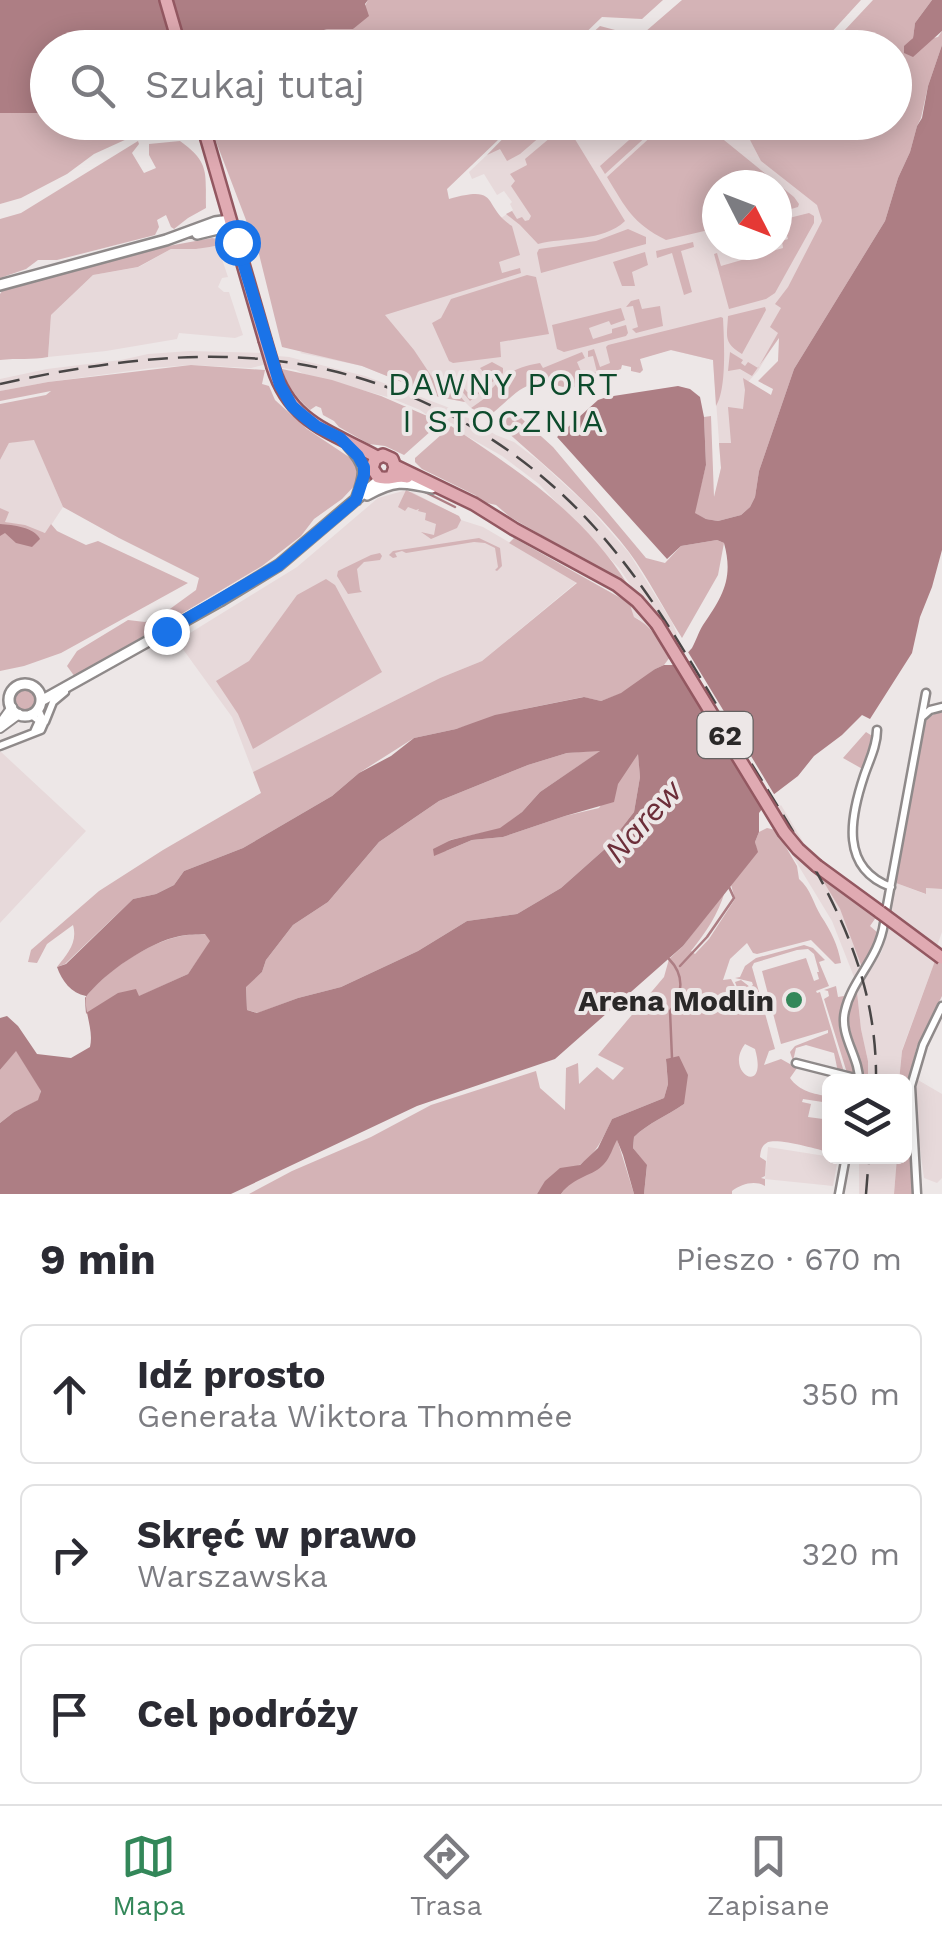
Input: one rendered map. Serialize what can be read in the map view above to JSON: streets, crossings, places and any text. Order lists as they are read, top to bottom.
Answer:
{
  "streets": {
    "main road": ["62"]
  },
  "districts": ["DAWNY PORT I STOCZNIA"],
  "water": ["Narew"],
  "places": ["Arena Modlin"],
  "north": "bottom right",
  "page": {
    "search": "Szukaj tutaj",
    "heading": ["9 min", "Pieszo · 670 m"],
    "list": [
      ["Idź prosto", "Generała Wiktora Thommée", "350 m"],
      ["Skręć w prawo", "Warszawska", "320 m"],
      "Cel podróży"
    ],
    "nav": ["Mapa", "Trasa", "Zapisane"]
  }
}
